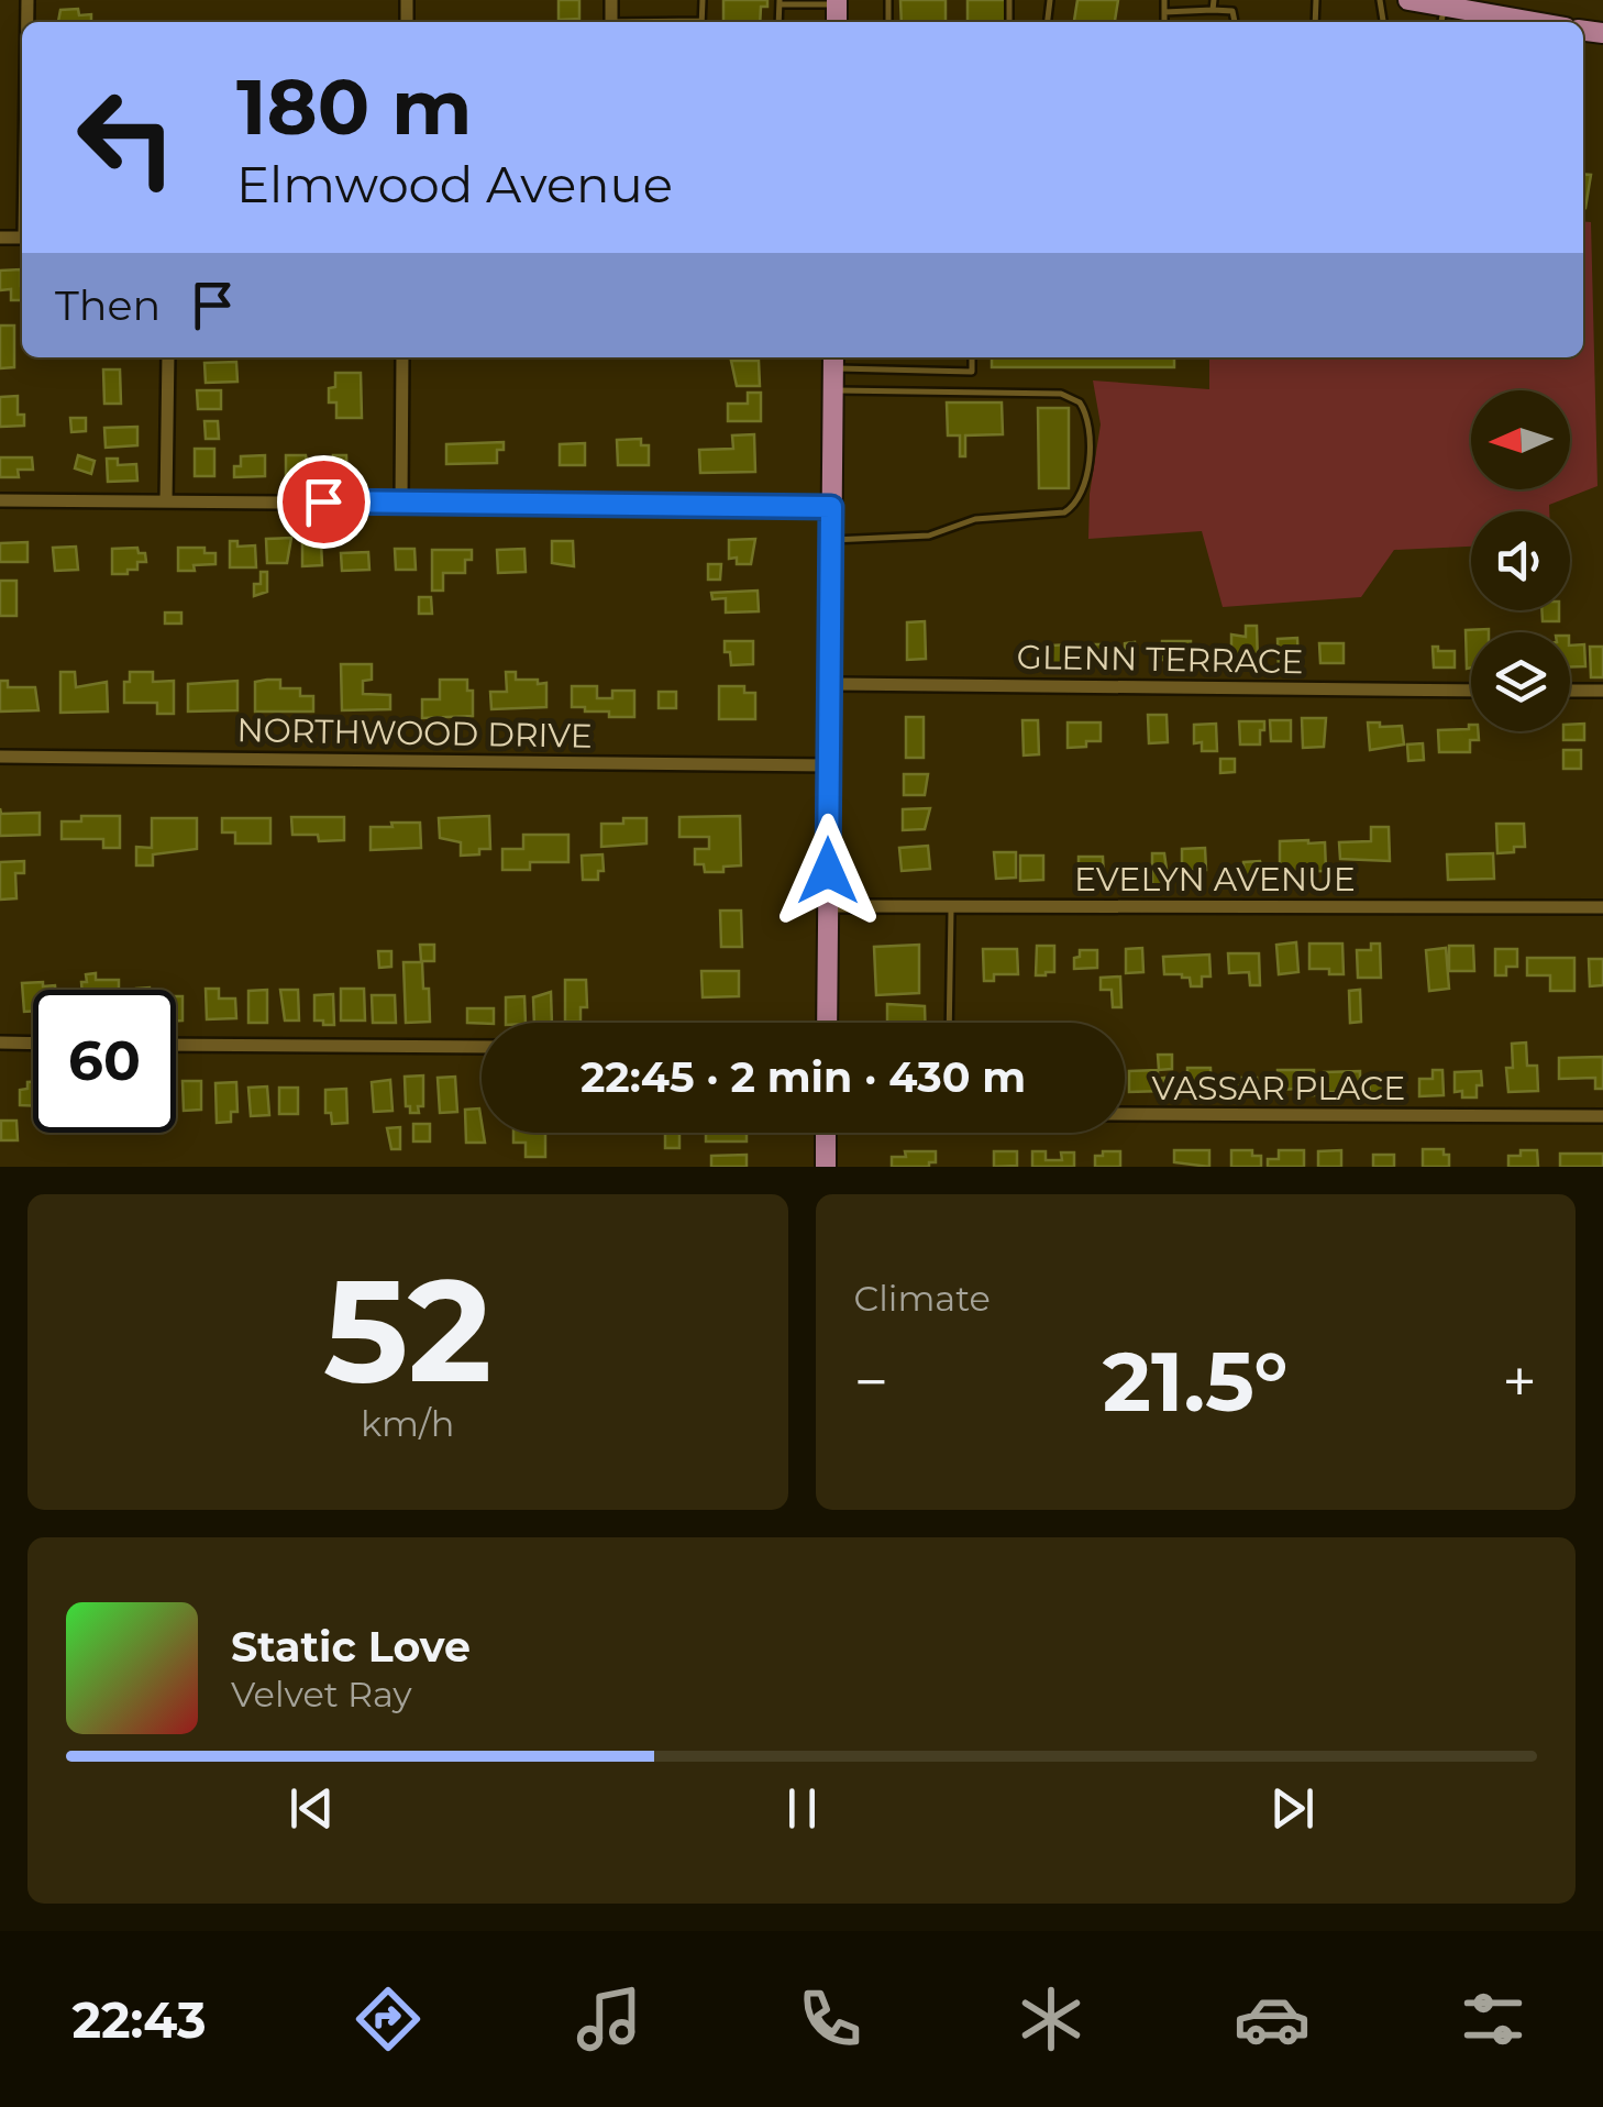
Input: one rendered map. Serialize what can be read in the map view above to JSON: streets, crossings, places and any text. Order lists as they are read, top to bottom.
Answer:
{
  "streets": {
    "street": [
      "GLENN TERRACE",
      "NORTHWOOD DRIVE",
      "EVELYN AVENUE",
      "VASSAR PLACE"
    ]
  },
  "north": "left",
  "page": {
    "turn": ["180 m", "Elmwood Avenue"],
    "then": "Then",
    "limit": "60",
    "trip": "22:45 · 2 min · 430 m",
    "tile": [
      ["52", "km/h"],
      "Climate"
    ],
    "heat": ["−", "21.5°", "+"],
    "song": ["Static Love", "Velvet Ray"],
    "tabs": "22:43"
  }
}
